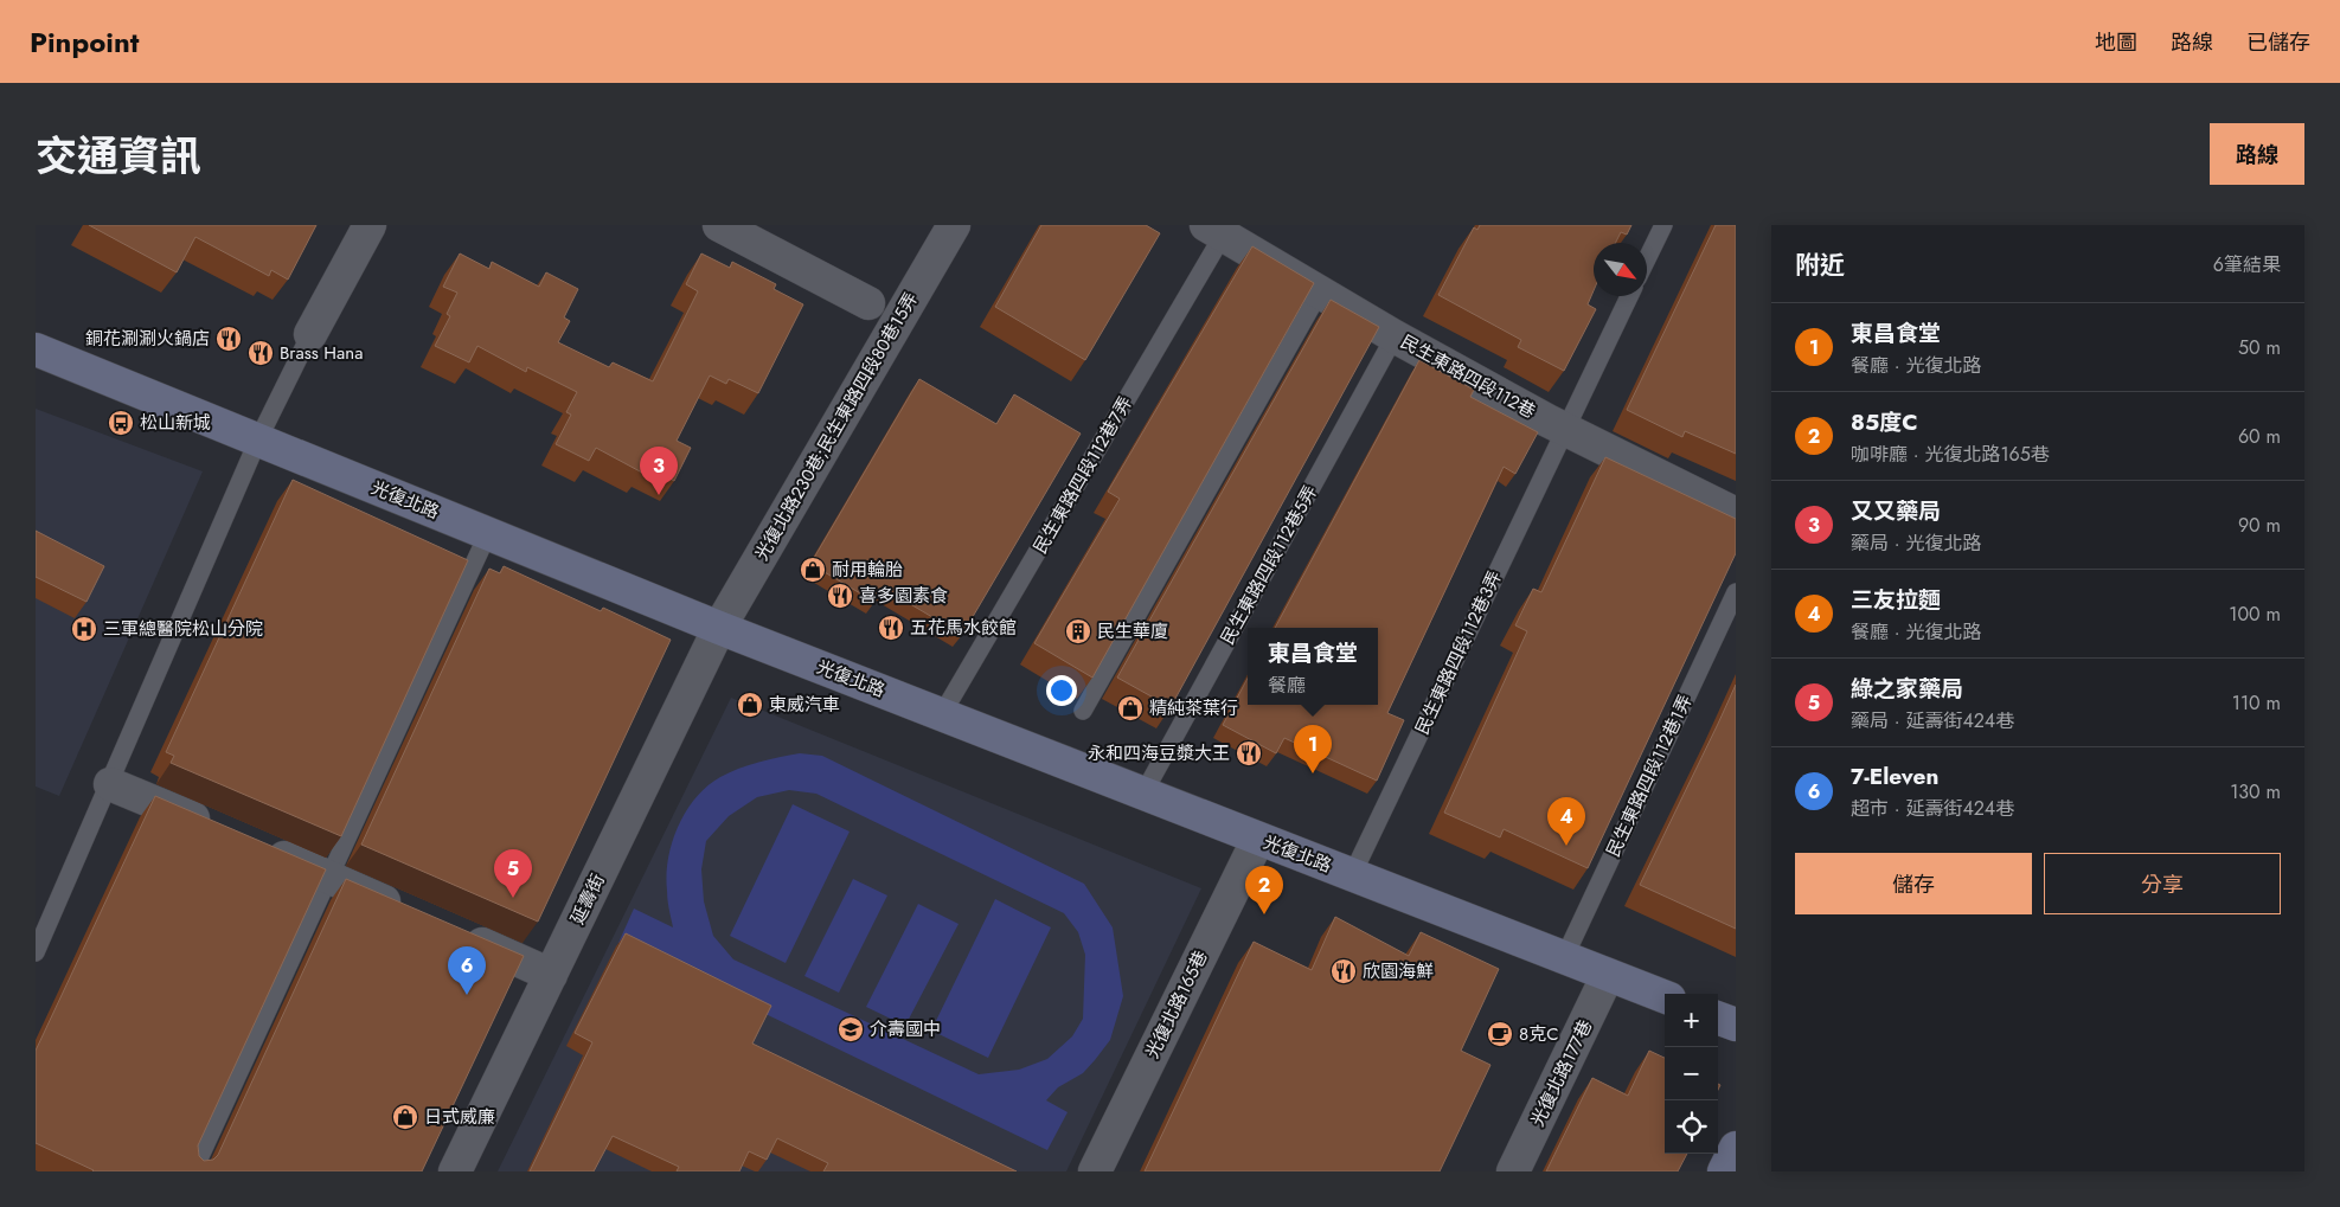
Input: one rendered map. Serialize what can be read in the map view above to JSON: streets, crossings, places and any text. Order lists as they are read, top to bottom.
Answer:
{
  "streets": {
    "street": [
      "民生東路四段112巷",
      "光復北路230巷;民生東路四段80巷15弄",
      "光復北路",
      "延壽街",
      "光復北路165巷",
      "光復北路177巷"
    ],
    "lane": [
      "民生東路四段112巷7弄",
      "民生東路四段112巷5弄",
      "民生東路四段112巷3弄",
      "民生東路四段112巷1弄"
    ]
  },
  "crossings": [
    ["民生東路四段112巷", "民生東路四段112巷7弄"],
    ["民生東路四段112巷", "民生東路四段112巷5弄"],
    ["民生東路四段112巷", "民生東路四段112巷3弄"],
    ["光復北路230巷;民生東路四段80巷15弄", "光復北路"],
    ["光復北路230巷;民生東路四段80巷15弄", "延壽街"],
    ["民生東路四段112巷7弄", "光復北路"],
    ["光復北路", "民生東路四段112巷5弄"],
    ["光復北路", "民生東路四段112巷3弄"],
    ["光復北路", "民生東路四段112巷1弄"],
    ["光復北路", "延壽街"],
    ["光復北路", "光復北路165巷"],
    ["光復北路", "光復北路177巷"]
  ],
  "places": {
    "restaurant": [
      "銅花涮涮火鍋店",
      "Brass Hana",
      "喜多園素食",
      "五花馬水餃館",
      "永和四海豆漿大王",
      "欣園海鮮"
    ],
    "bus stop": ["松山新城"],
    "shop": [
      "耐用輪胎",
      "東威汽車",
      "精純茶葉行",
      "日式威廉"
    ],
    "hospital": ["三軍總醫院松山分院"],
    "building": ["民生華廈"],
    "school or university": ["介壽國中"],
    "cafe": ["8克C"]
  },
  "north": "bottom right",
  "page": {
    "header": "Pinpoint",
    "nav": ["地圖", "路線", "已儲存"],
    "title": "交通資訊",
    "buttons": [
      "路線",
      ["儲存", "分享"]
    ],
    "heading": ["附近", "6筆結果"],
    "list": [
      {
        "mark": "1",
        "name": "東昌食堂",
        "note": "餐廳 · 光復北路",
        "value": "50 m"
      },
      {
        "mark": "2",
        "name": "85度C",
        "note": "咖啡廳 · 光復北路165巷",
        "value": "60 m"
      },
      {
        "mark": "3",
        "name": "又又藥局",
        "note": "藥局 · 光復北路",
        "value": "90 m"
      },
      {
        "mark": "4",
        "name": "三友拉麵",
        "note": "餐廳 · 光復北路",
        "value": "100 m"
      },
      {
        "mark": "5",
        "name": "綠之家藥局",
        "note": "藥局 · 延壽街424巷",
        "value": "110 m"
      },
      {
        "mark": "6",
        "name": "7-Eleven",
        "note": "超市 · 延壽街424巷",
        "value": "130 m"
      }
    ],
    "pins": [
      "3",
      "1",
      "4",
      "5",
      "2",
      "6"
    ],
    "popup": ["東昌食堂", "餐廳"],
    "map_buttons": ["+", "−"]
  }
}
